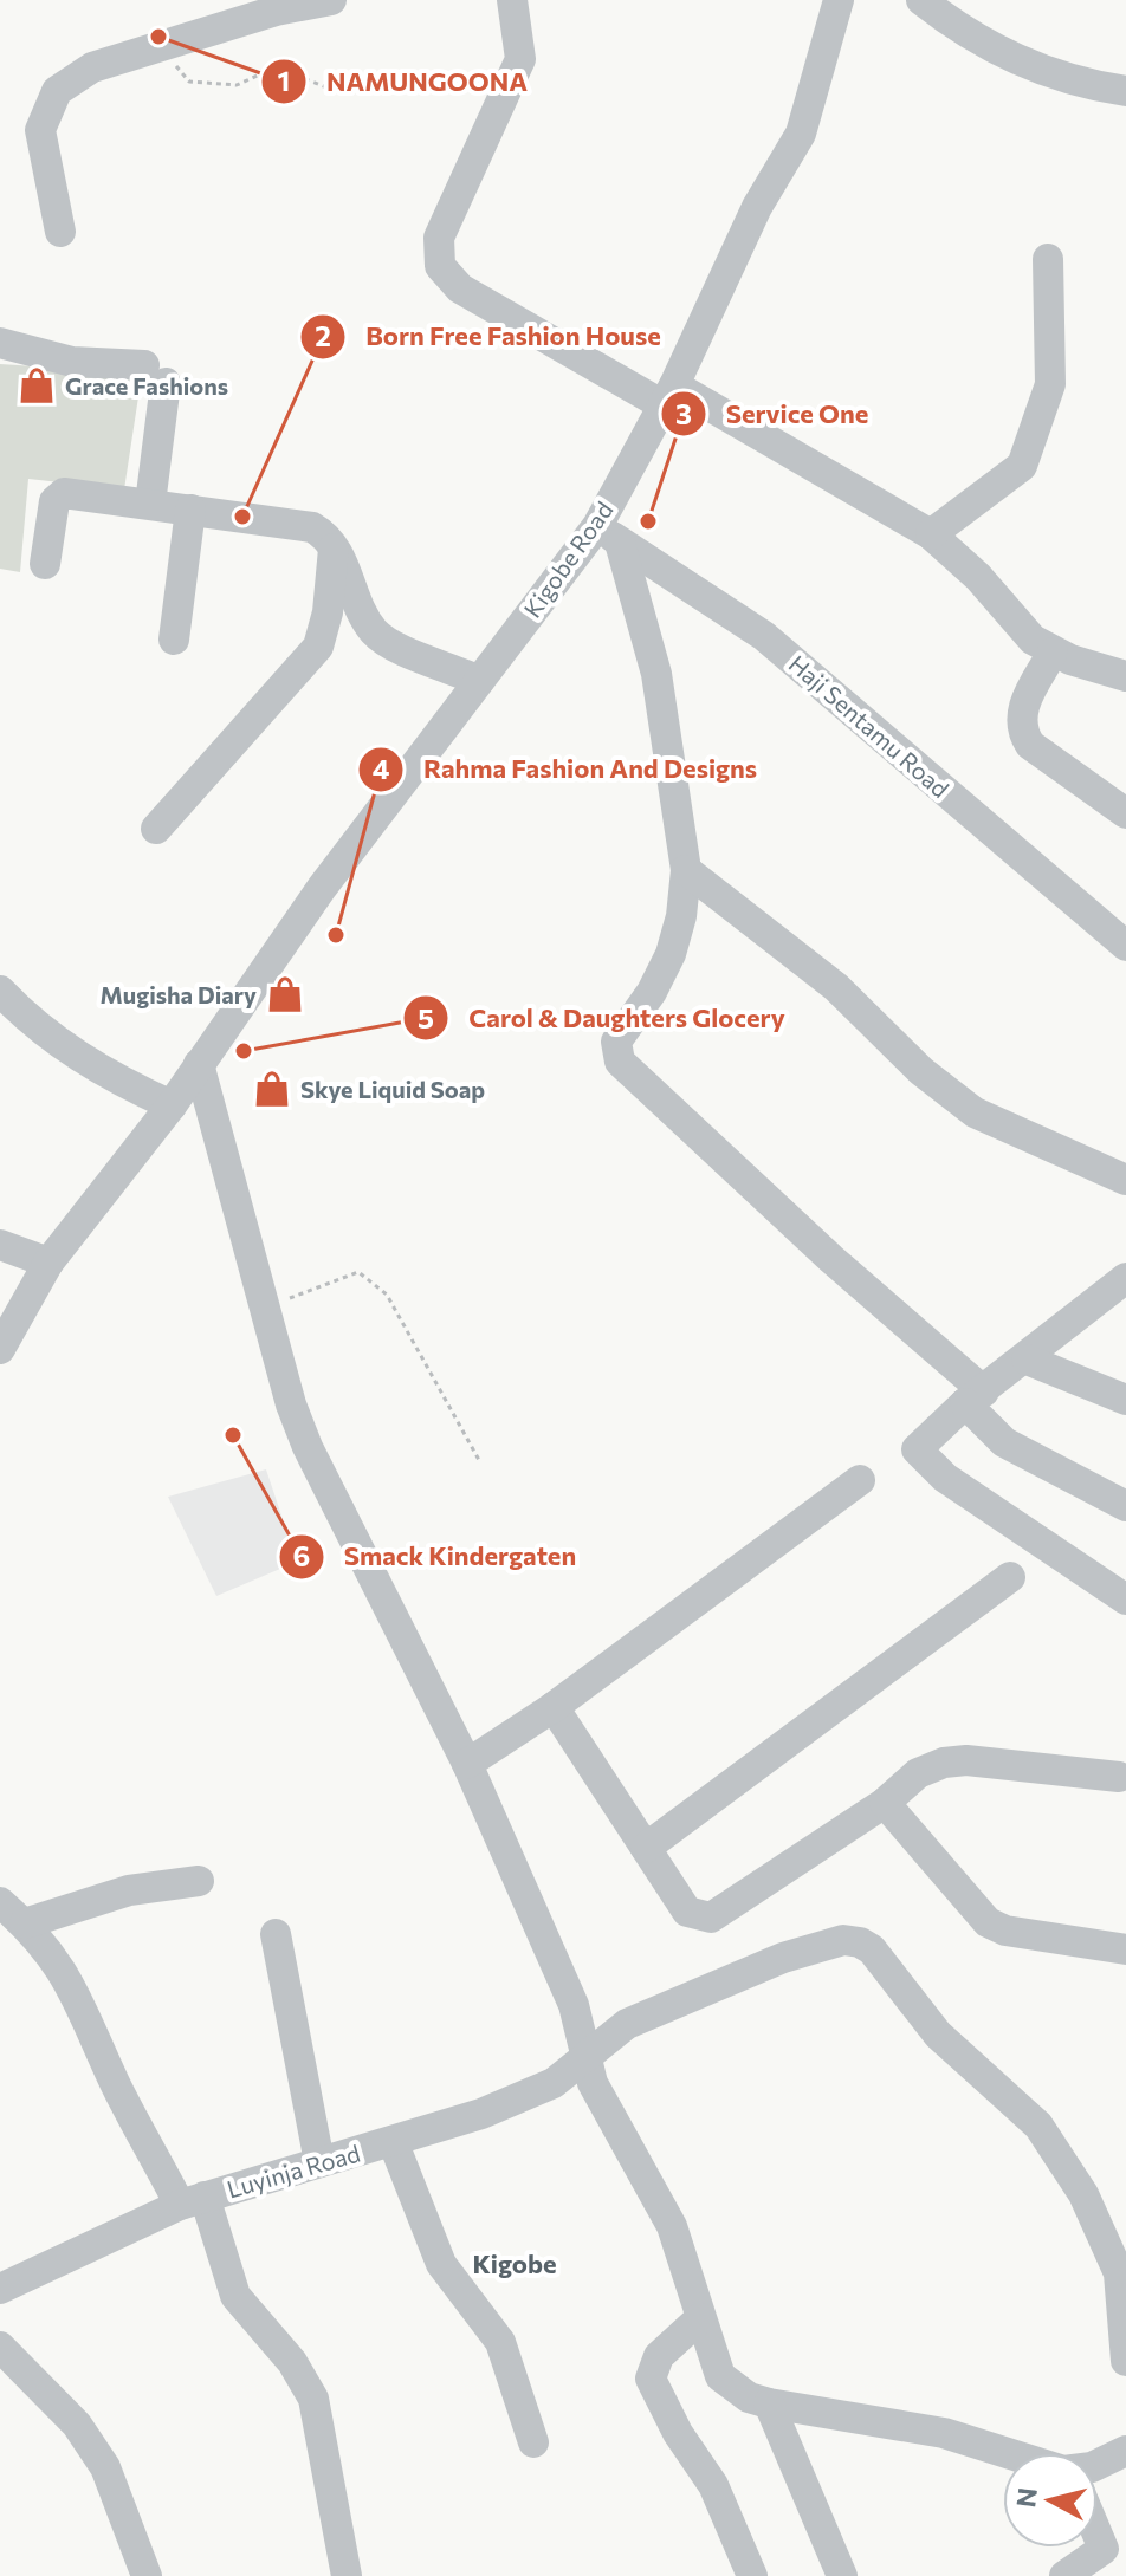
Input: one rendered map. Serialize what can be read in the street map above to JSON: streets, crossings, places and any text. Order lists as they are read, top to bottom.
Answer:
{
  "streets": {
    "street": ["Kigobe Road", "Haji Sentamu Road", "Luyinja Road"]
  },
  "crossings": [
    ["Kigobe Road", "Haji Sentamu Road"]
  ],
  "districts": ["Kigobe"],
  "places": {
    "other": [
      "NAMUNGOONA",
      "Born Free Fashion House",
      "Service One",
      "Rahma Fashion And Designs",
      "Carol & Daughters Glocery",
      "Smack Kindergaten"
    ],
    "shop": ["Grace Fashions", "Mugisha Diary", "Skye Liquid Soap"]
  },
  "north": "left"
}
